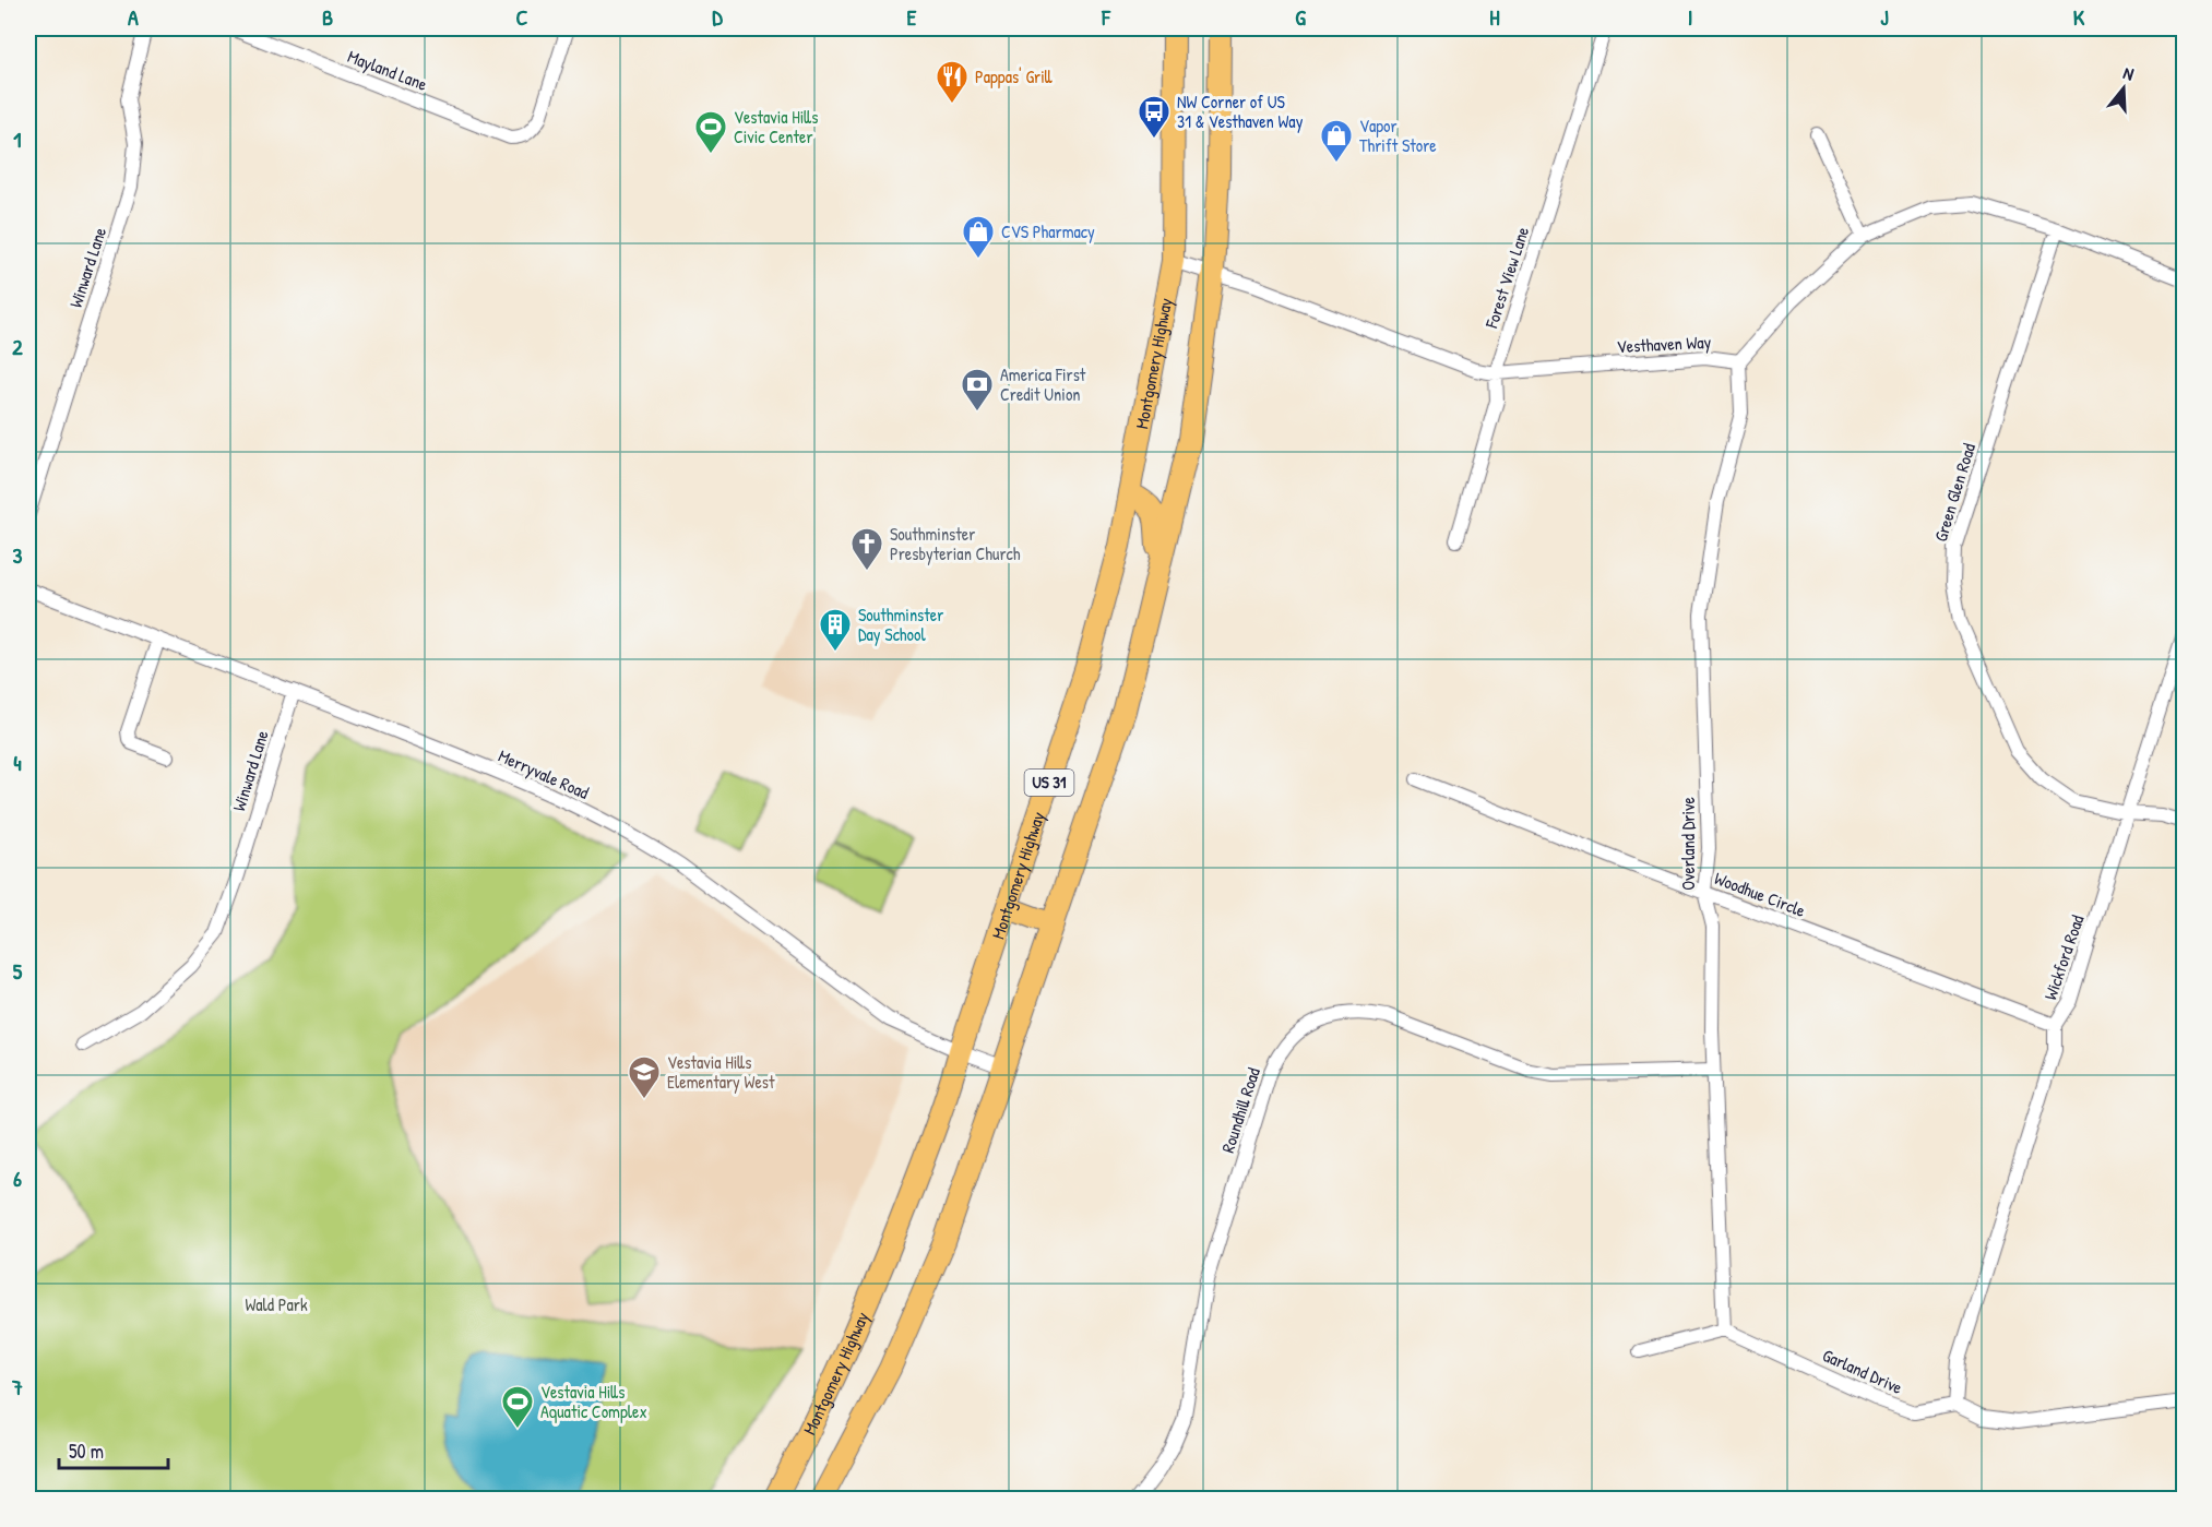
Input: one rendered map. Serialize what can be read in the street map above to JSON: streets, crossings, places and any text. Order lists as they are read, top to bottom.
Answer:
{
  "streets": {
    "main road": ["Montgomery Highway", "US 31"],
    "street": [
      "Mayland Lane",
      "Winward Lane",
      "Forest View Lane",
      "Vesthaven Way",
      "Green Glen Road",
      "Merryvale Road",
      "Overland Drive",
      "Woodhue Circle",
      "Wickford Road",
      "Roundhill Road",
      "Garland Drive"
    ]
  },
  "crossings": [
    ["Winward Lane", "Merryvale Road"],
    ["Forest View Lane", "Vesthaven Way"],
    ["Vesthaven Way", "Montgomery Highway"],
    ["Vesthaven Way", "US 31"],
    ["Vesthaven Way", "Overland Drive"],
    ["Montgomery Highway", "Merryvale Road"],
    ["Green Glen Road", "Wickford Road"],
    ["Merryvale Road", "US 31"],
    ["Overland Drive", "Woodhue Circle"],
    ["Overland Drive", "Roundhill Road"],
    ["Overland Drive", "Garland Drive"],
    ["Woodhue Circle", "Wickford Road"],
    ["Wickford Road", "Garland Drive"]
  ],
  "parks": ["Wald Park"],
  "places": {
    "restaurant": ["Pappas' Grill"],
    "bus stop": ["NW Corner of US 31 & Vesthaven Way"],
    "sports": ["Vestavia Hills Civic Center", "Vestavia Hills Aquatic Complex"],
    "shop": ["Vapor Thrift Store", "CVS Pharmacy"],
    "bank": ["America First Credit Union"],
    "church": ["Southminster Presbyterian Church"],
    "building": ["Southminster Day School"],
    "school or university": ["Vestavia Hills Elementary West"]
  },
  "scale_bar": "50 m",
  "north": "top",
  "grid": {
    "columns": [
      "A",
      "B",
      "C",
      "D",
      "E",
      "F",
      "G",
      "H",
      "I",
      "J",
      "K"
    ],
    "rows": [
      "1",
      "2",
      "3",
      "4",
      "5",
      "6",
      "7"
    ]
  }
}
